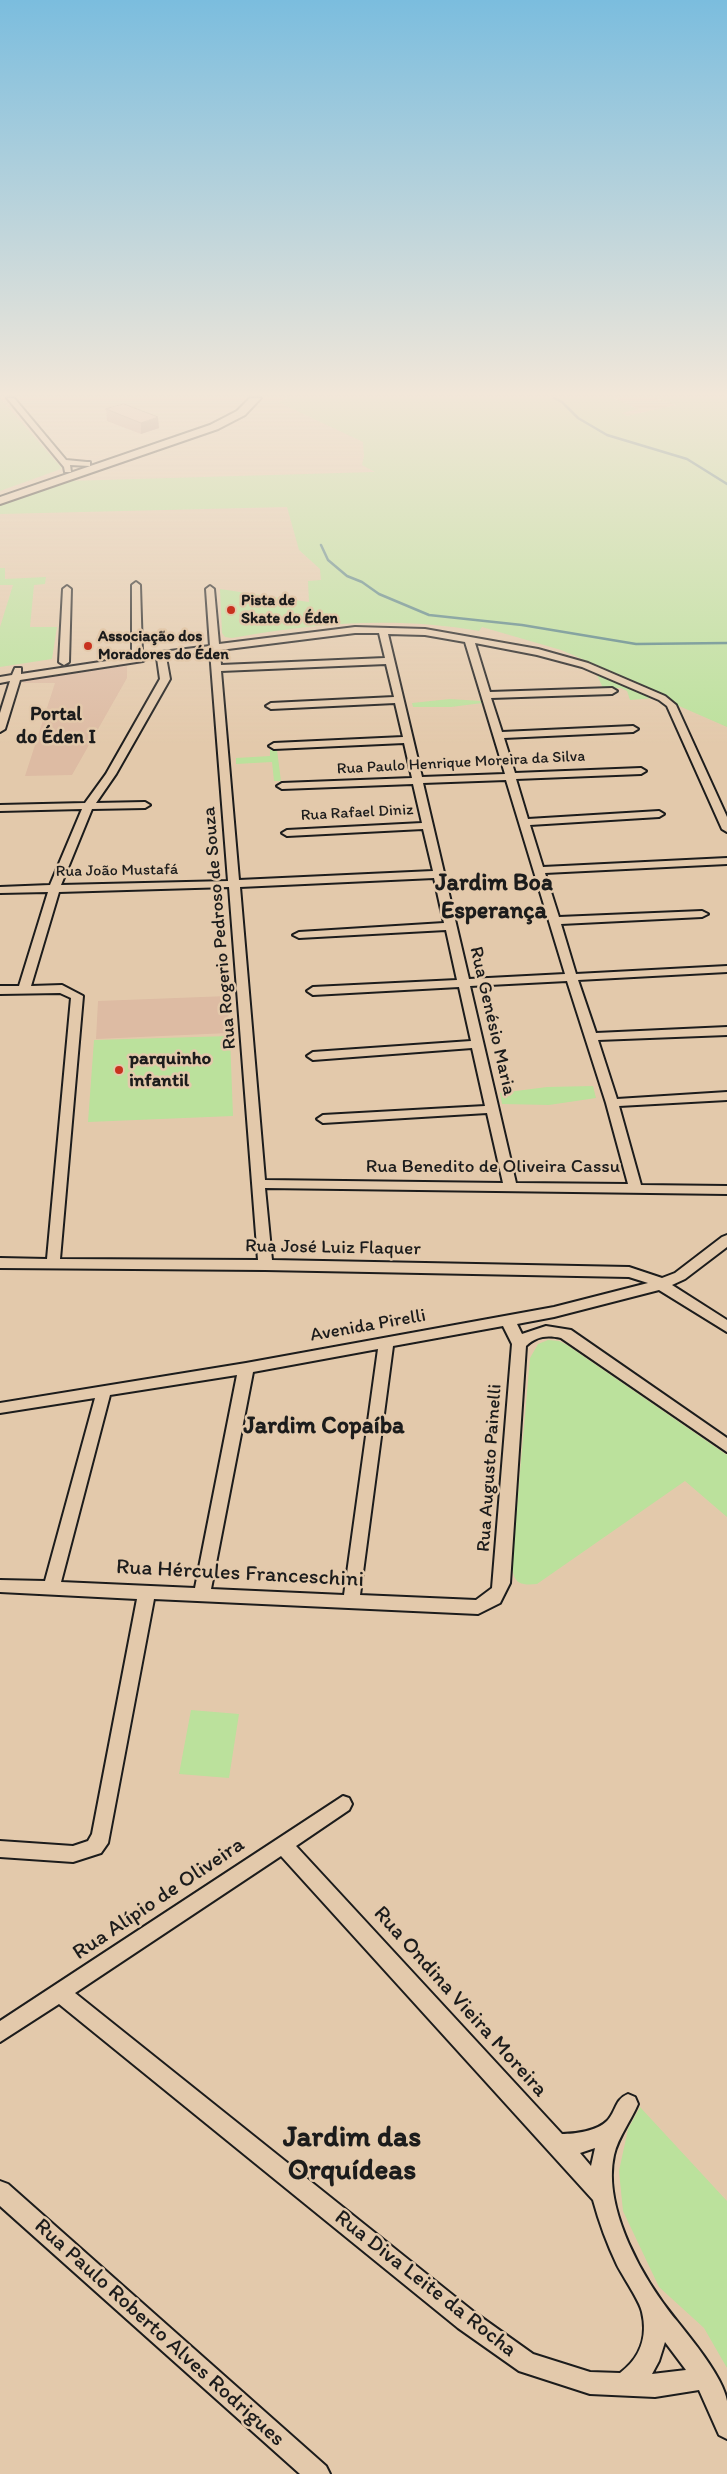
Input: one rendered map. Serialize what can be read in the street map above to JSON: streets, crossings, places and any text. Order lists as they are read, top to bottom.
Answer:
{
  "streets": {
    "street": [
      "Rua Paulo Henrique Moreira da Silva",
      "Rua Rafael Diniz",
      "Rua João Mustafá",
      "Rua Rogerio Pedroso de Souza",
      "Rua Genésio Maria",
      "Rua Benedito de Oliveira Cassu",
      "Rua José Luiz Flaquer",
      "Avenida Pirelli",
      "Rua Augusto Painelli",
      "Rua Hércules Franceschini",
      "Rua Alípio de Oliveira",
      "Rua Ondina Vieira Moreira",
      "Rua Diva Leite da Rocha",
      "Rua Paulo Roberto Alves Rodrigues"
    ]
  },
  "crossings": [
    ["Rua Paulo Henrique Moreira da Silva", "Rua Genésio Maria"],
    ["Rua Rafael Diniz", "Rua Genésio Maria"],
    ["Rua João Mustafá", "Rua Rogerio Pedroso de Souza"],
    ["Rua João Mustafá", "Rua Genésio Maria"],
    ["Rua Rogerio Pedroso de Souza", "Rua Benedito de Oliveira Cassu"],
    ["Rua Rogerio Pedroso de Souza", "Rua José Luiz Flaquer"],
    ["Rua Genésio Maria", "Rua Benedito de Oliveira Cassu"],
    ["Rua José Luiz Flaquer", "Avenida Pirelli"],
    ["Avenida Pirelli", "Rua Augusto Painelli"],
    ["Rua Augusto Painelli", "Rua Hércules Franceschini"],
    ["Rua Alípio de Oliveira", "Rua Ondina Vieira Moreira"],
    ["Rua Alípio de Oliveira", "Rua Diva Leite da Rocha"]
  ],
  "districts": [
    "Portal do Éden I",
    "Jardim Boa Esperança",
    "Jardim Copaíba",
    "Jardim das Orquídeas"
  ],
  "places": ["Pista de Skate do Éden", "Associação dos Moradores do Éden", "parquinho infantil"]
}
